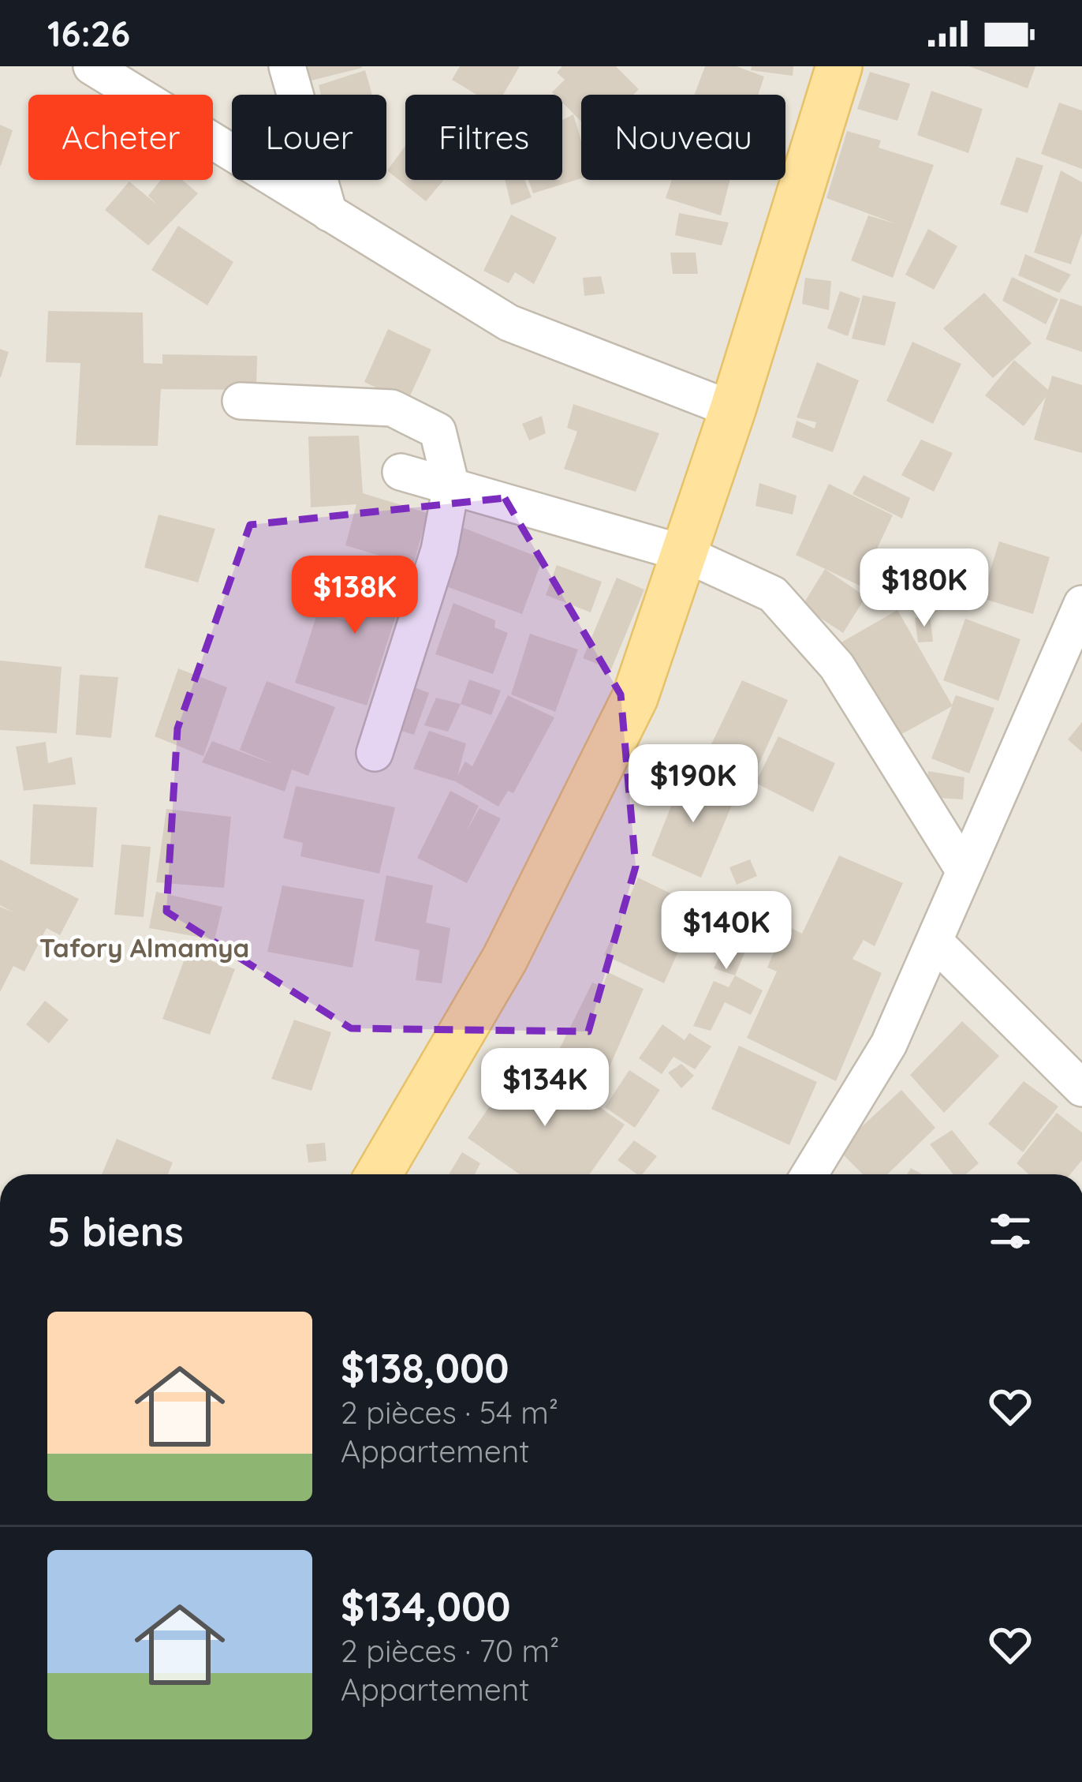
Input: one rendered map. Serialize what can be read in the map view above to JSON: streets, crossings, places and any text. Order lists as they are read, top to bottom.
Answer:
{
  "districts": ["Tafory Almamya"],
  "page": {
    "status": "16:26",
    "chip": [
      "Acheter",
      "Louer",
      "Filtres",
      "Nouveau"
    ],
    "price": [
      "$180K",
      "$138K",
      "$190K",
      "$140K",
      "$134K"
    ],
    "heading": "5 biens",
    "list": [
      {
        "name": "$138,000",
        "note": "2 pièces · 54 m² · Appartement"
      },
      {
        "name": "$134,000",
        "note": "2 pièces · 70 m² · Appartement"
      }
    ]
  }
}
